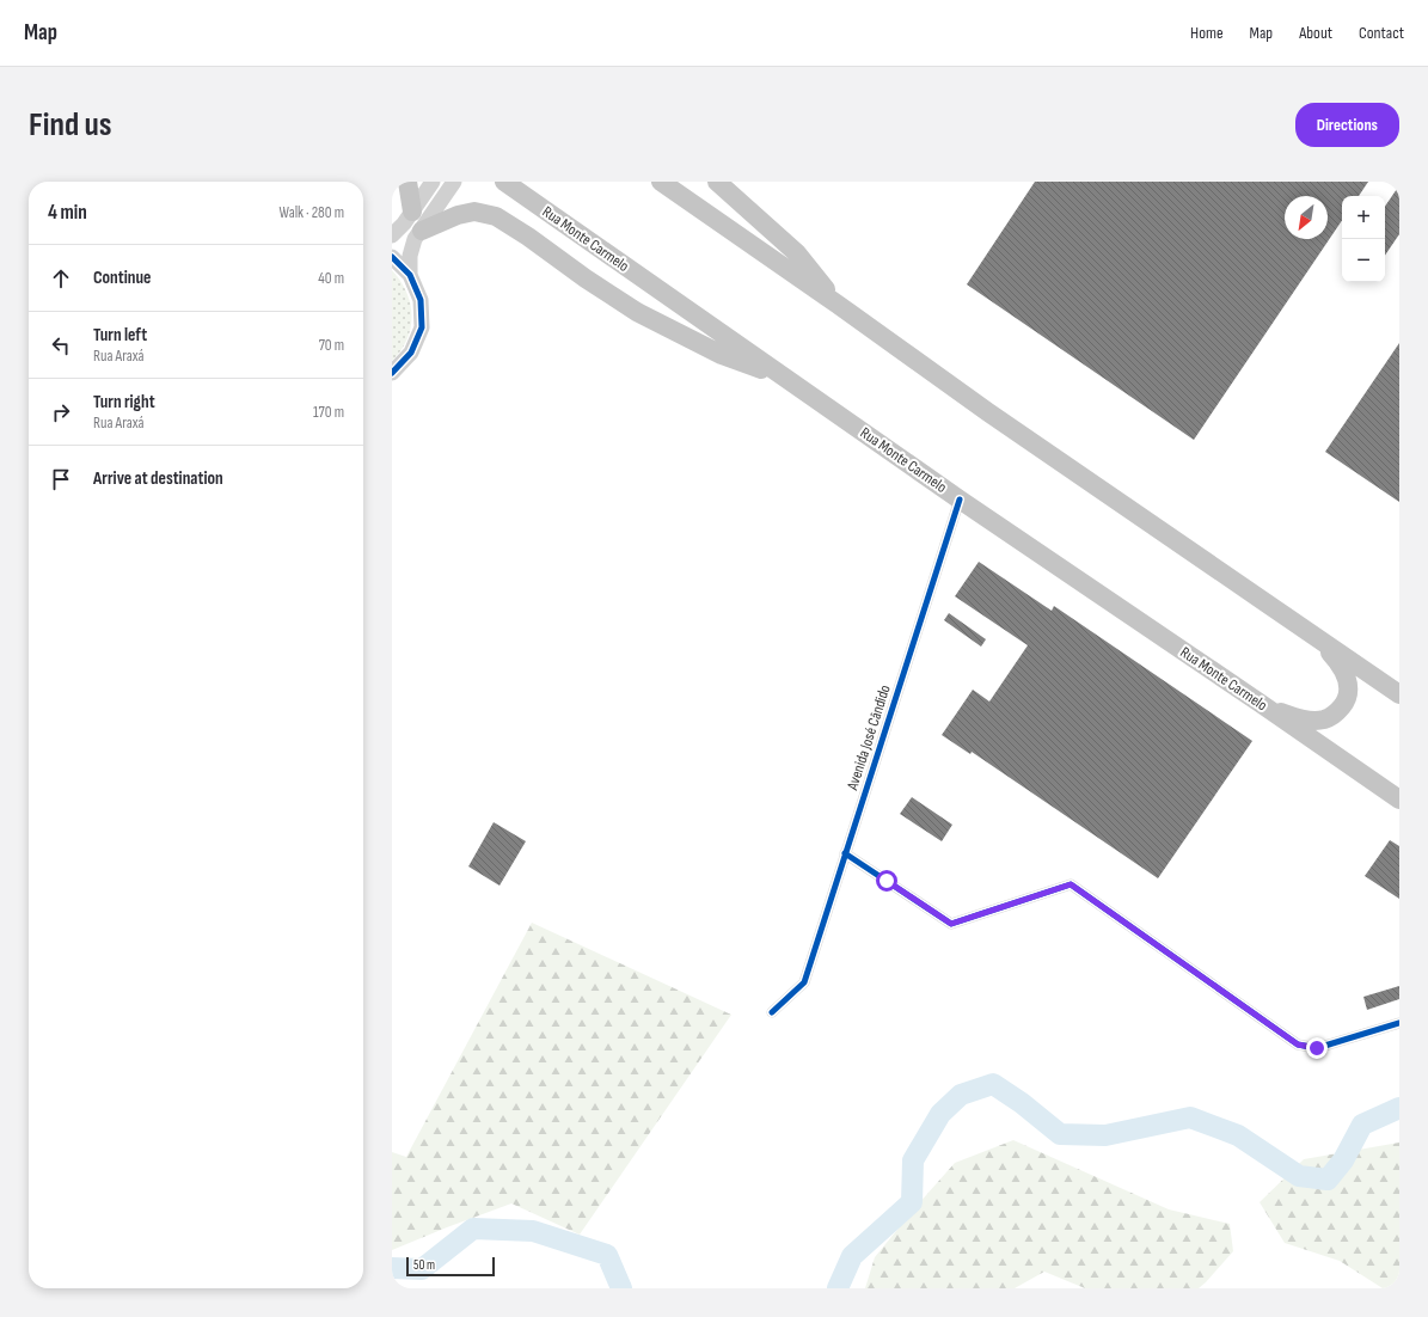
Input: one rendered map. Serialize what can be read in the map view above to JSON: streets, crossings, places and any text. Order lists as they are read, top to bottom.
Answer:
{
  "streets": {
    "highway": ["Rua Monte Carmelo"],
    "street": ["Avenida José Cândido"]
  },
  "crossings": [
    ["Rua Monte Carmelo", "Avenida José Cândido"]
  ],
  "scale_bar": "50 m",
  "north": "bottom left",
  "page": {
    "header": "Map",
    "nav": [
      "Home",
      "Map",
      "About",
      "Contact"
    ],
    "buttons": "Directions",
    "title": "Find us",
    "heading": ["4 min", "Walk · 280 m"],
    "map_buttons": ["+", "−"],
    "list": [
      ["Continue", "40 m"],
      ["Turn left", "Rua Araxá", "70 m"],
      ["Turn right", "Rua Araxá", "170 m"],
      "Arrive at destination"
    ],
    "scale": "50 m"
  }
}
